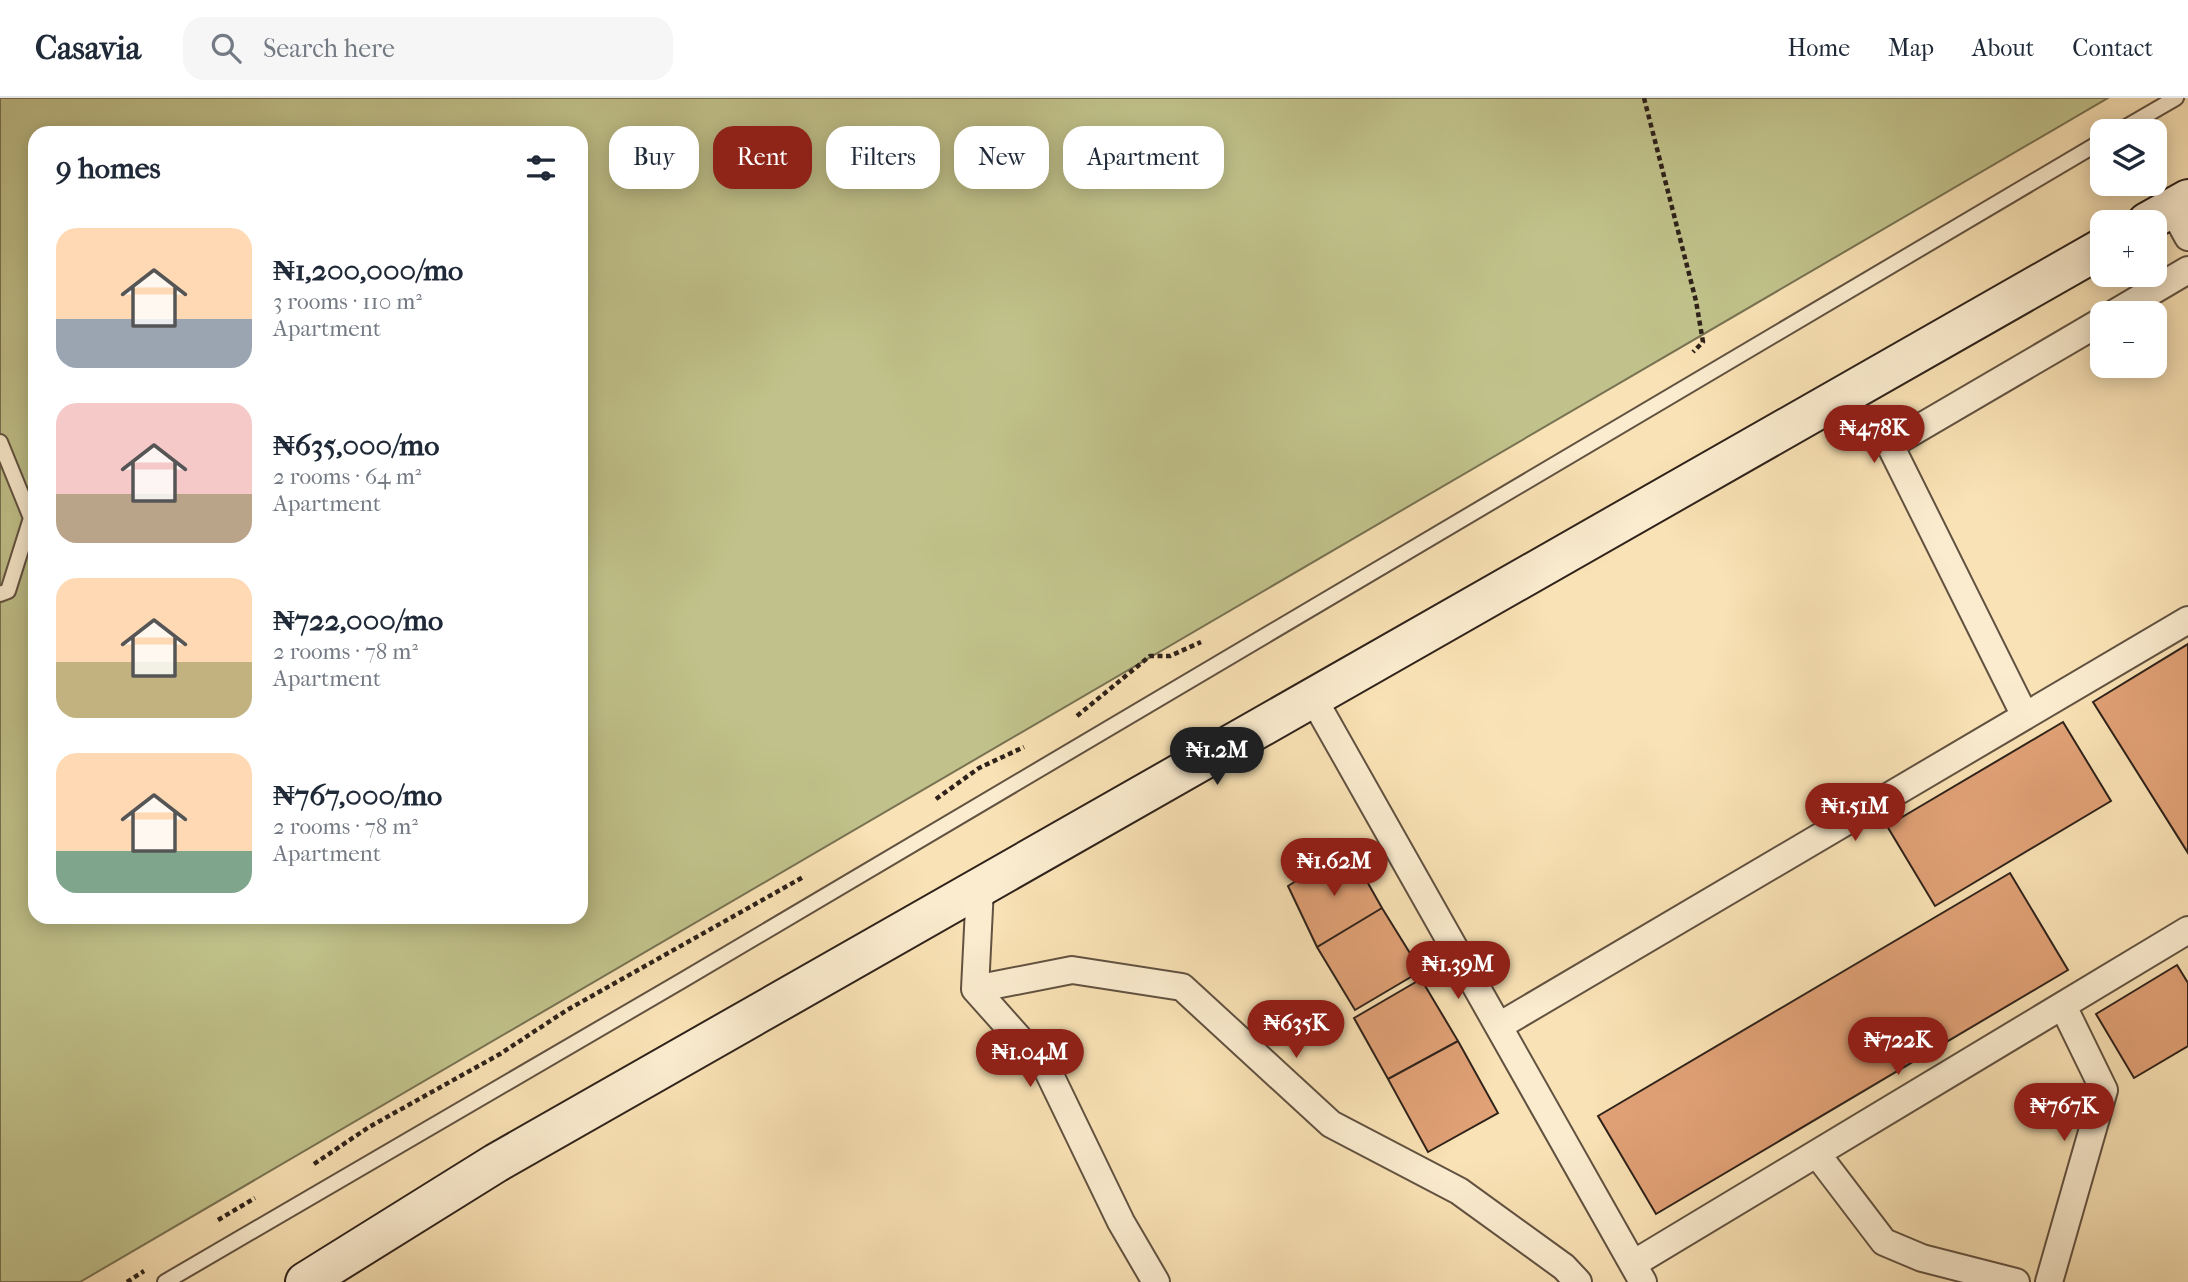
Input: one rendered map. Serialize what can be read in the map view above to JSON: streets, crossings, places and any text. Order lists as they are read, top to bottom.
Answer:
{
  "page": {
    "header": "Casavia",
    "search": "Search here",
    "nav": [
      "Home",
      "Map",
      "About",
      "Contact"
    ],
    "map_buttons": ["+", "−"],
    "chip": [
      "Buy",
      "Rent",
      "Filters",
      "New",
      "Apartment"
    ],
    "heading": "9 homes",
    "list": [
      {
        "name": "₦1,200,000/mo",
        "note": "3 rooms · 110 m² · Apartment"
      },
      {
        "name": "₦635,000/mo",
        "note": "2 rooms · 64 m² · Apartment"
      },
      {
        "name": "₦722,000/mo",
        "note": "2 rooms · 78 m² · Apartment"
      },
      {
        "name": "₦767,000/mo",
        "note": "2 rooms · 78 m² · Apartment"
      }
    ],
    "price": [
      "₦478K",
      "₦1.2M",
      "₦1.51M",
      "₦1.62M",
      "₦1.39M",
      "₦635K",
      "₦722K",
      "₦1.04M",
      "₦767K"
    ]
  }
}
